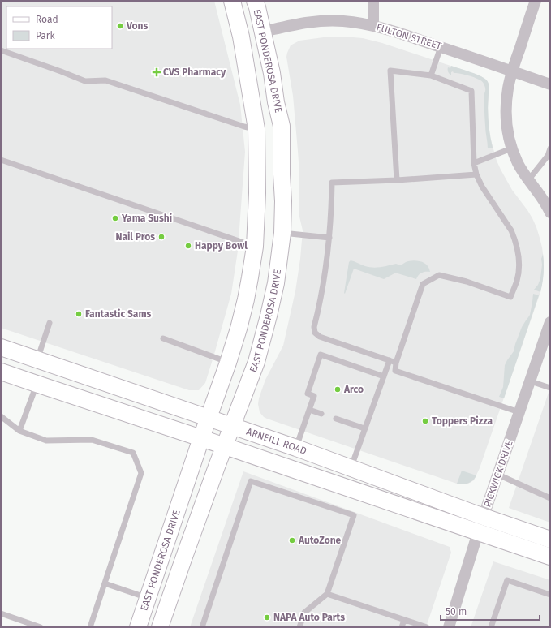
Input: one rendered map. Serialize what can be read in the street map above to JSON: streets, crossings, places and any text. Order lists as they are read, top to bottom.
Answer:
{
  "streets": {
    "main road": ["EAST PONDEROSA DRIVE", "ARNEILL ROAD"],
    "street": ["FULTON STREET", "PICKWICK DRIVE"]
  },
  "crossings": [
    ["FULTON STREET", "EAST PONDEROSA DRIVE"],
    ["EAST PONDEROSA DRIVE", "ARNEILL ROAD"],
    ["ARNEILL ROAD", "PICKWICK DRIVE"]
  ],
  "places": {
    "other": [
      "Vons",
      "Yama Sushi",
      "Nail Pros",
      "Happy Bowl",
      "Fantastic Sams",
      "Arco",
      "Toppers Pizza",
      "AutoZone",
      "NAPA Auto Parts"
    ],
    "health": ["CVS Pharmacy"]
  },
  "legend": ["Road", "Park"],
  "scale_bar": "50 m"
}
